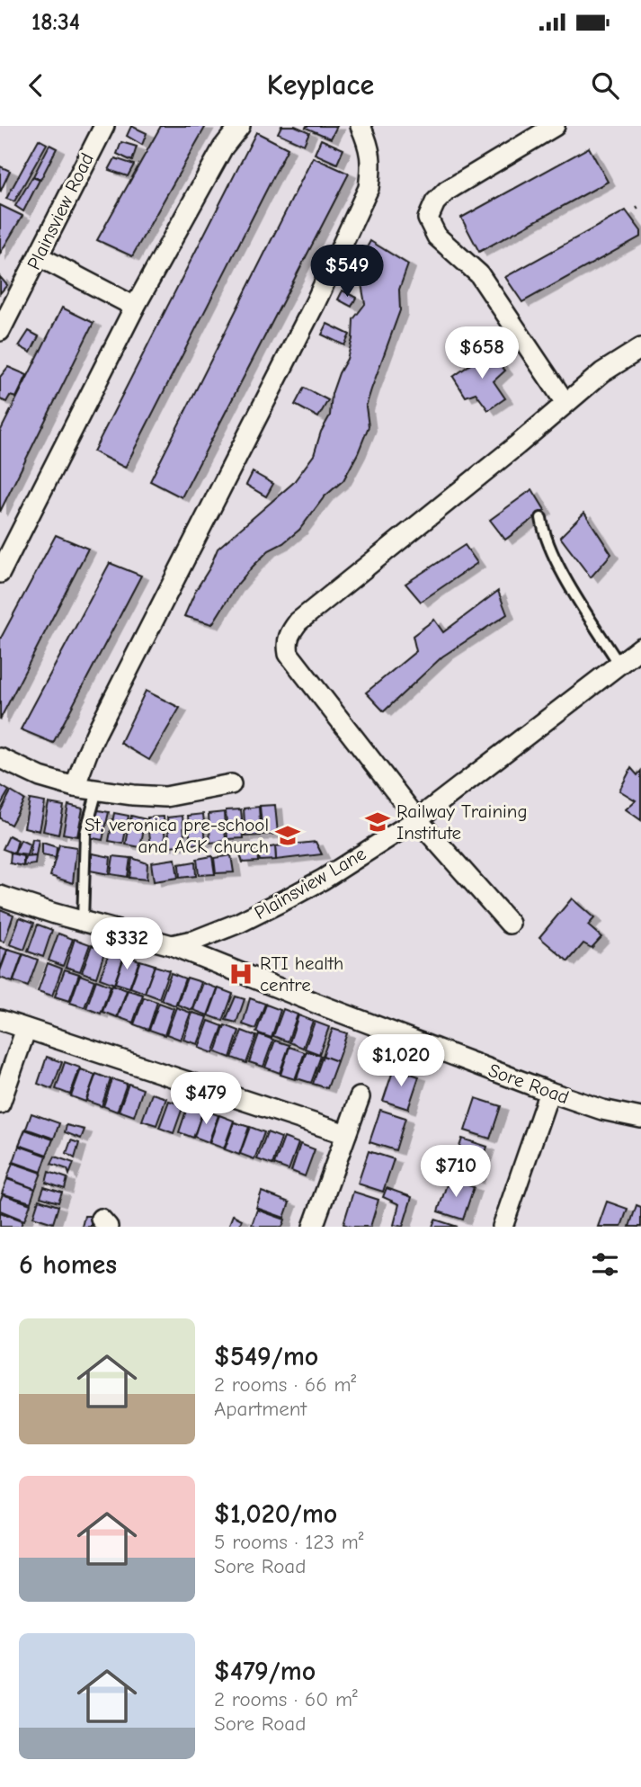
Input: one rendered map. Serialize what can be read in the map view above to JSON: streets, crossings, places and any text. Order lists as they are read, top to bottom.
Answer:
{
  "streets": {
    "street": ["Plainsview Road", "Plainsview Lane", "Sore Road"]
  },
  "crossings": [
    ["Plainsview Lane", "Sore Road"]
  ],
  "places": {
    "school or university": ["Railway Training Institute", "St. veronica pre-school and ACK church"],
    "hospital": ["RTI health centre"]
  },
  "page": {
    "status": "18:34",
    "header": "Keyplace",
    "price": [
      "$549",
      "$658",
      "$332",
      "$1,020",
      "$479",
      "$710"
    ],
    "heading": "6 homes",
    "list": [
      {
        "name": "$549/mo",
        "note": "2 rooms · 66 m² · Apartment"
      },
      {
        "name": "$1,020/mo",
        "note": "5 rooms · 123 m² · Sore Road"
      },
      {
        "name": "$479/mo",
        "note": "2 rooms · 60 m² · Sore Road"
      }
    ]
  }
}
